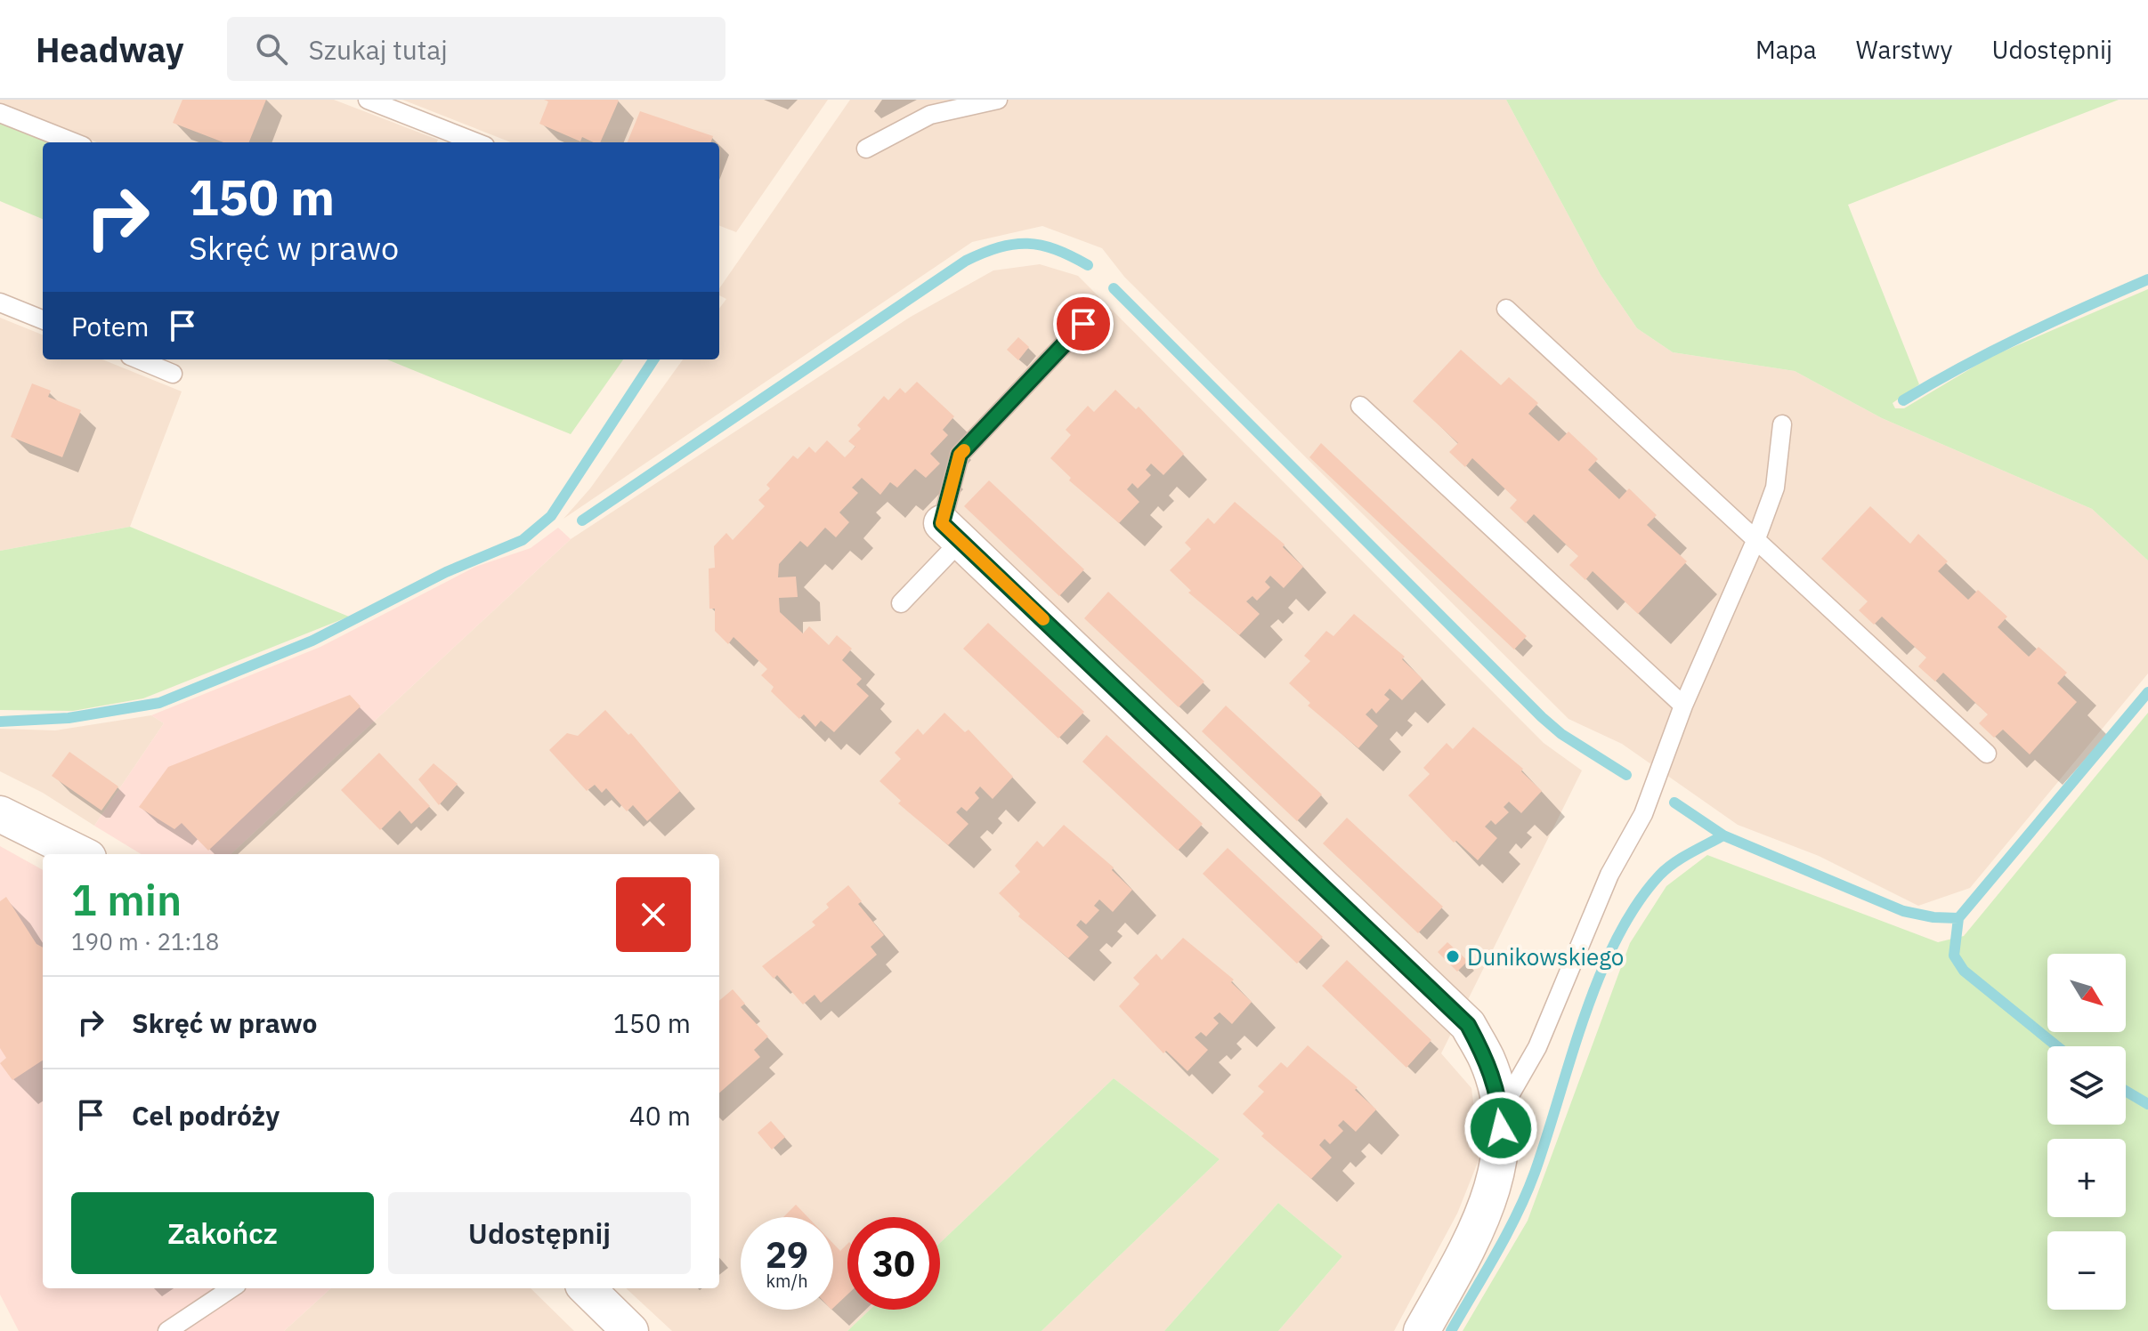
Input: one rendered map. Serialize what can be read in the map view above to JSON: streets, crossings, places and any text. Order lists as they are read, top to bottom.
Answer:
{
  "places": ["Dunikowskiego"],
  "north": "bottom right",
  "page": {
    "header": "Headway",
    "search": "Szukaj tutaj",
    "nav": ["Mapa", "Warstwy", "Udostępnij"],
    "turn": ["150 m", "Skręć w prawo"],
    "then": "Potem",
    "heading": ["1 min", "190 m · 21:18"],
    "map_buttons": ["+", "−"],
    "list": [
      {
        "name": "Skręć w prawo",
        "value": "150 m"
      },
      {
        "name": "Cel podróży",
        "value": "40 m"
      }
    ],
    "buttons": ["Zakończ", "Udostępnij"],
    "speed": "29 km/h",
    "limit": "30"
  }
}
